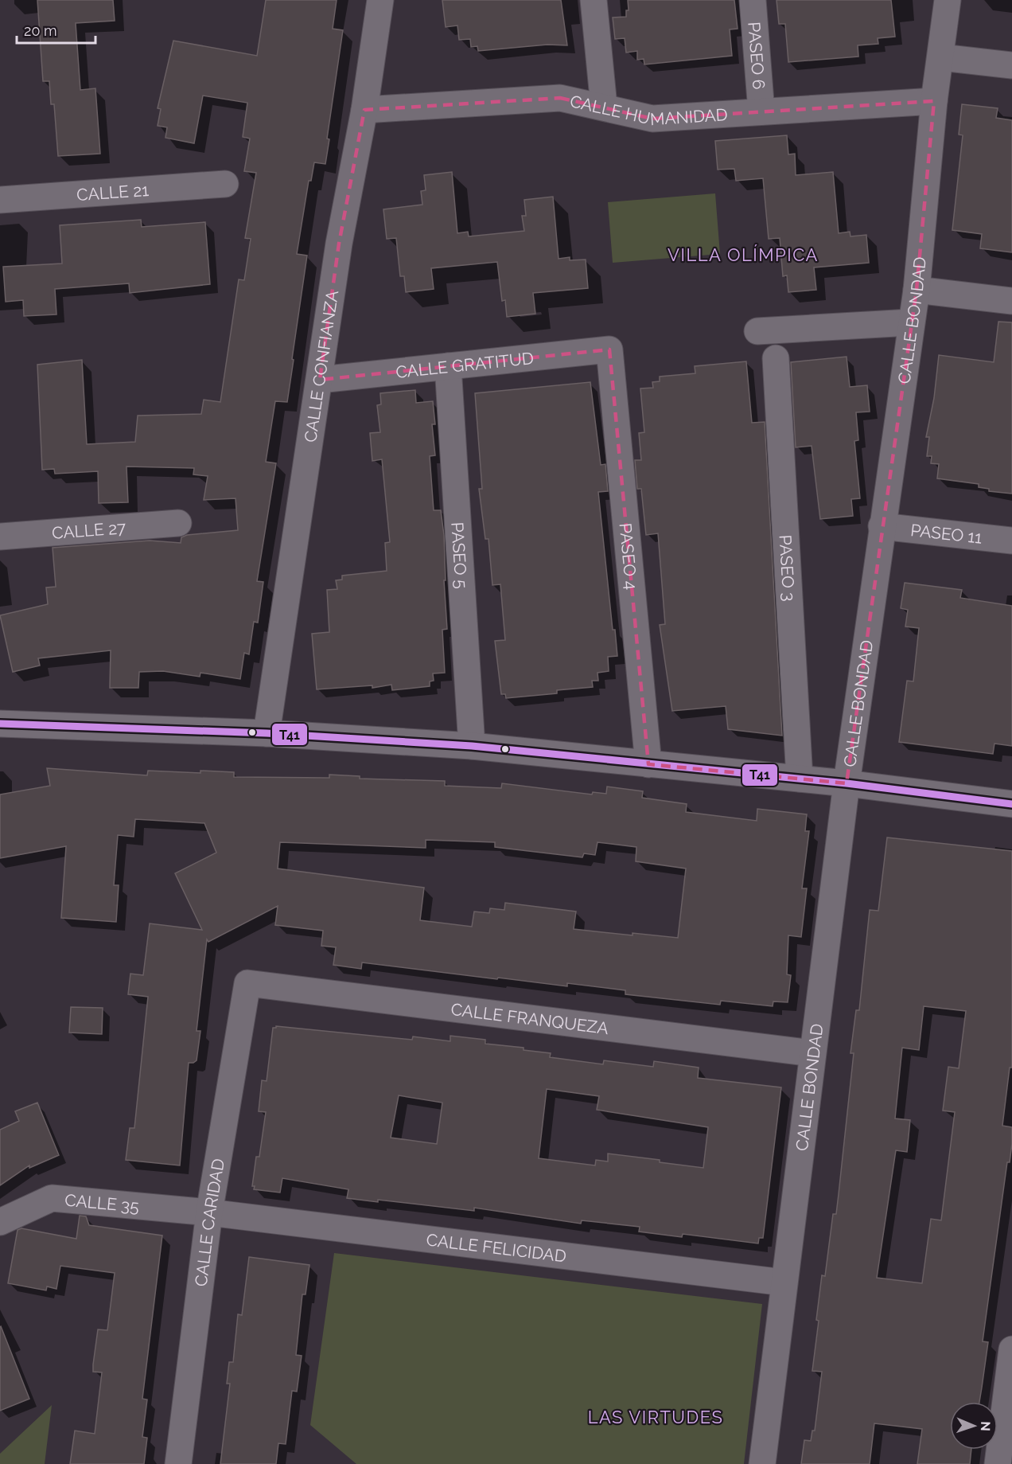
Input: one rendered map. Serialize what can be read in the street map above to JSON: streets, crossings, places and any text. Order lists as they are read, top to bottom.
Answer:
{
  "streets": {
    "street": [
      "PASEO 6",
      "CALLE HUMANIDAD",
      "CALLE 21",
      "CALLE BONDAD",
      "CALLE GRATITUD",
      "CALLE CONFIANZA",
      "CALLE 27",
      "PASEO 11",
      "PASEO 5",
      "PASEO 4",
      "PASEO 3",
      "CALLE FRANQUEZA",
      "CALLE 35",
      "CALLE CARIDAD",
      "CALLE FELICIDAD"
    ]
  },
  "crossings": [
    ["PASEO 6", "CALLE HUMANIDAD"],
    ["CALLE HUMANIDAD", "CALLE BONDAD"],
    ["CALLE HUMANIDAD", "CALLE CONFIANZA"],
    ["CALLE BONDAD", "PASEO 11"],
    ["CALLE BONDAD", "CALLE FRANQUEZA"],
    ["CALLE BONDAD", "CALLE FELICIDAD"],
    ["CALLE GRATITUD", "CALLE CONFIANZA"],
    ["CALLE GRATITUD", "PASEO 5"],
    ["CALLE GRATITUD", "PASEO 4"],
    ["CALLE FRANQUEZA", "CALLE CARIDAD"],
    ["CALLE 35", "CALLE CARIDAD"],
    ["CALLE 35", "CALLE FELICIDAD"],
    ["CALLE CARIDAD", "CALLE FELICIDAD"]
  ],
  "districts": ["VILLA OLÍMPICA", "LAS VIRTUDES"],
  "lines": ["transit line T41"],
  "scale_bar": "20 m",
  "north": "right"
}
